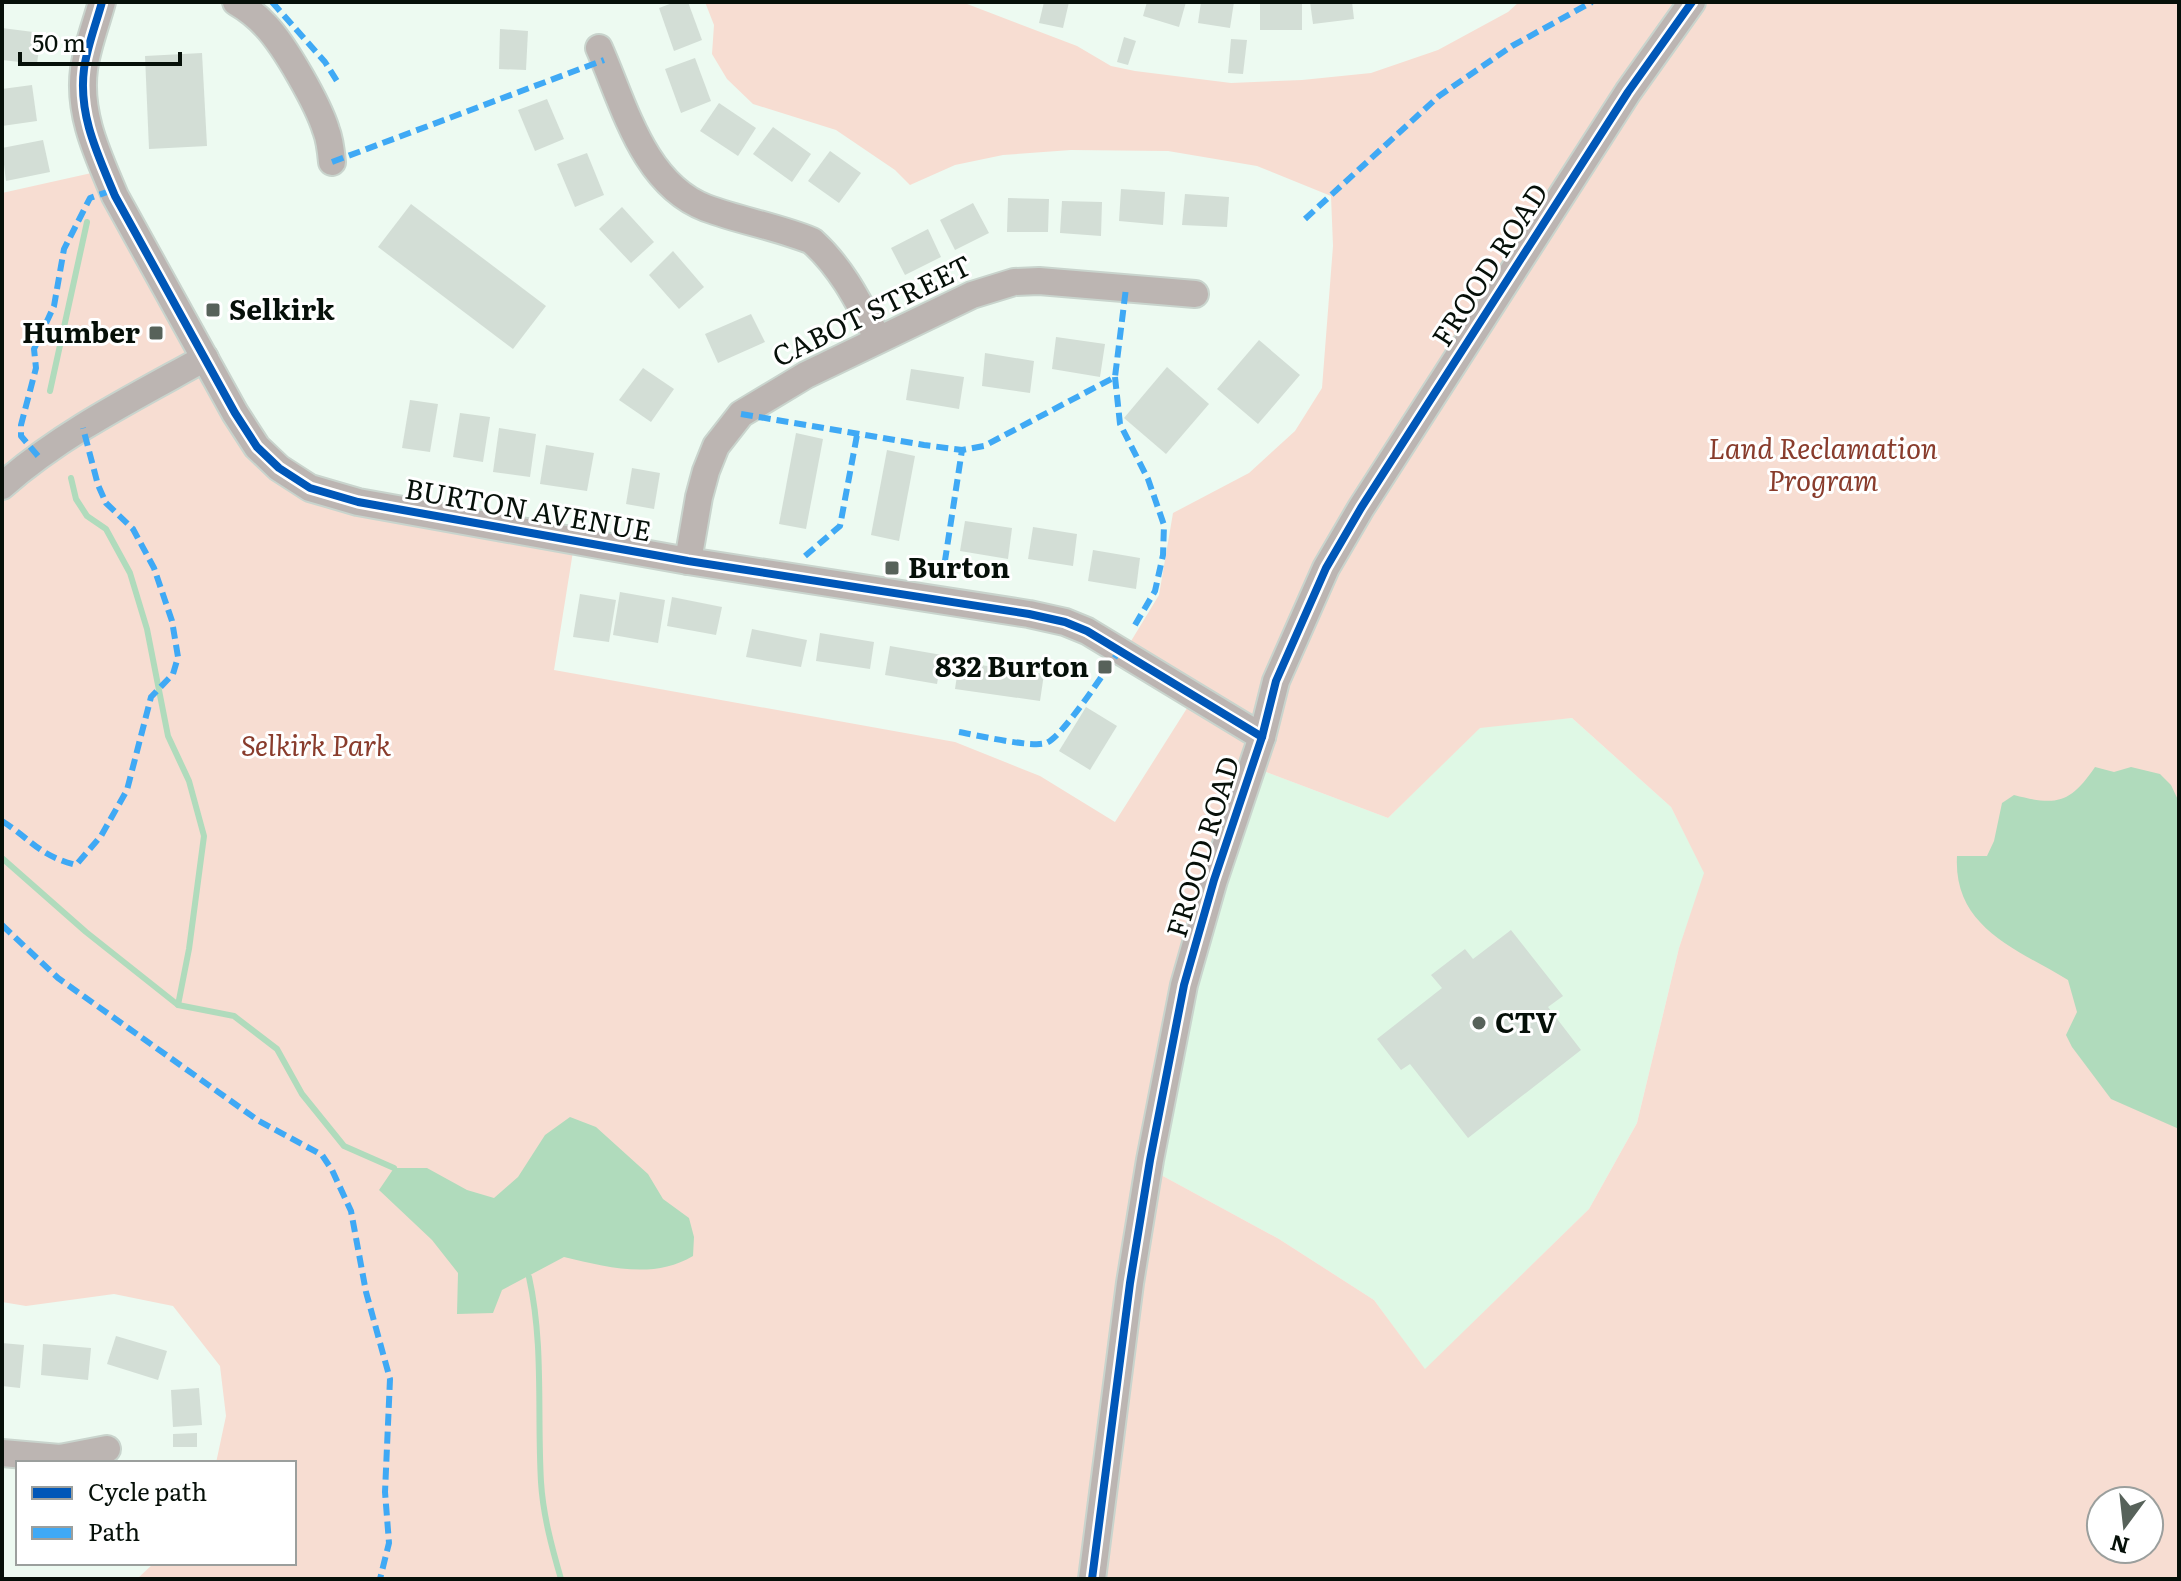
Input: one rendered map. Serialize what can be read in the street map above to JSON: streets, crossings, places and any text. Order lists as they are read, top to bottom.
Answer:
{
  "streets": {
    "street": ["FROOD ROAD", "CABOT STREET", "BURTON AVENUE"]
  },
  "crossings": [
    ["FROOD ROAD", "BURTON AVENUE"],
    ["CABOT STREET", "BURTON AVENUE"]
  ],
  "parks": ["Land Reclamation Program", "Selkirk Park"],
  "places": {
    "transit": [
      "Selkirk",
      "Humber",
      "Burton",
      "832 Burton"
    ],
    "other": ["CTV"]
  },
  "legend": ["Cycle path", "Path"],
  "scale_bar": "50 m",
  "north": "bottom"
}
